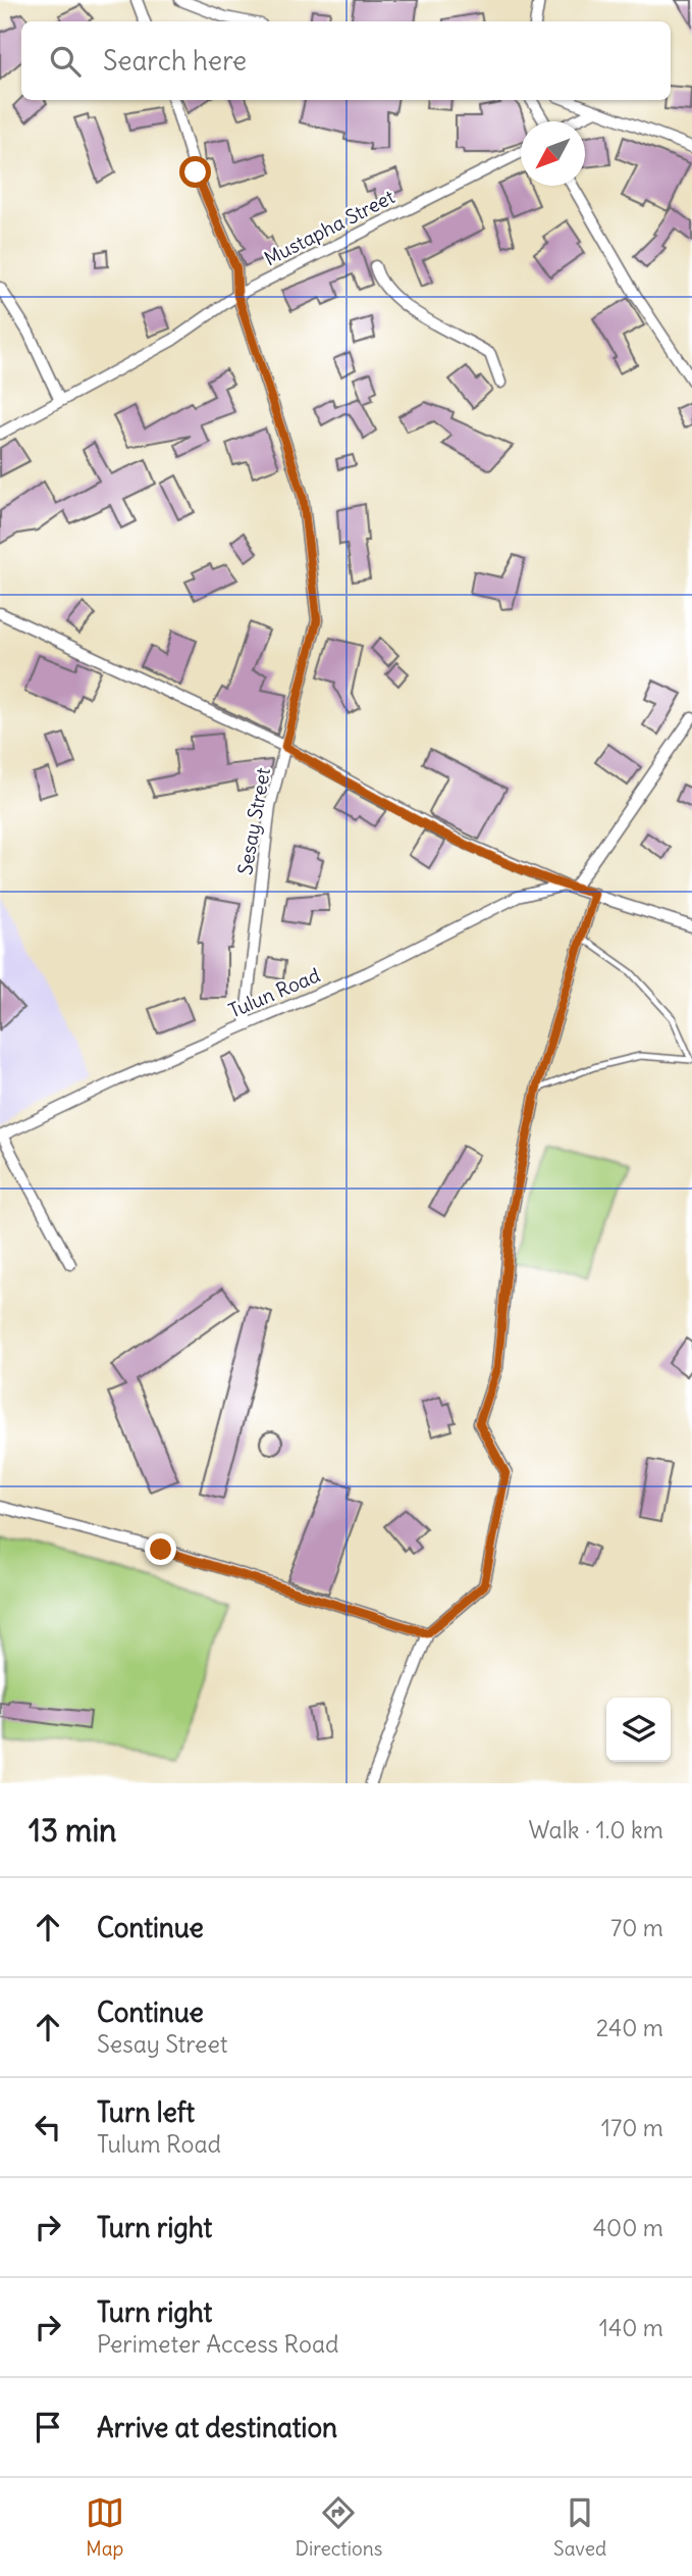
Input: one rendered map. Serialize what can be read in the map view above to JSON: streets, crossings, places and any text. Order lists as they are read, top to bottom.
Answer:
{
  "streets": {
    "street": ["Mustapha Street", "Sesay Street", "Tulun Road"]
  },
  "crossings": [
    ["Mustapha Street", "Sesay Street"],
    ["Sesay Street", "Tulun Road"]
  ],
  "north": "bottom left",
  "page": {
    "search": "Search here",
    "heading": ["13 min", "Walk · 1.0 km"],
    "list": [
      ["Continue", "70 m"],
      ["Continue", "Sesay Street", "240 m"],
      ["Turn left", "Tulum Road", "170 m"],
      ["Turn right", "400 m"],
      ["Turn right", "Perimeter Access Road", "140 m"],
      "Arrive at destination"
    ],
    "nav": ["Map", "Directions", "Saved"]
  }
}
